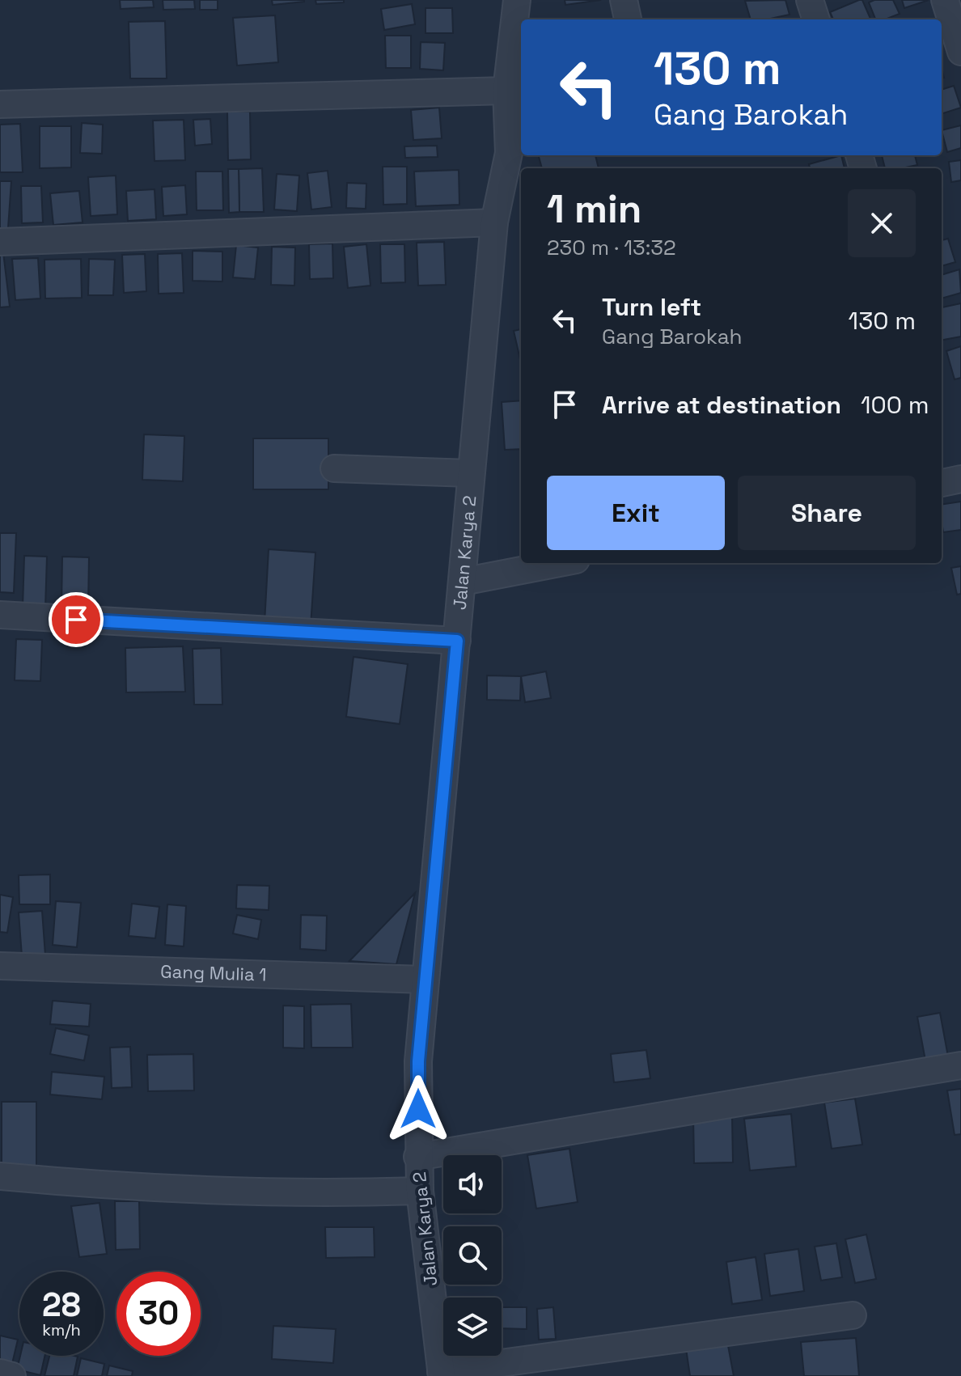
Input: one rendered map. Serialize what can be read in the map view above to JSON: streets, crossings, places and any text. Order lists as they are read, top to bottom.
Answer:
{
  "streets": {
    "street": ["Jalan Karya 2", "Gang Mulia 1"]
  },
  "crossings": [
    ["Jalan Karya 2", "Gang Mulia 1"]
  ],
  "page": {
    "turn": ["130 m", "Gang Barokah"],
    "heading": ["1 min", "230 m · 13:32"],
    "list": [
      {
        "name": "Turn left",
        "note": "Gang Barokah",
        "value": "130 m"
      },
      {
        "name": "Arrive at destination",
        "value": "100 m"
      }
    ],
    "buttons": ["Exit", "Share"],
    "speed": "28 km/h",
    "limit": "30"
  }
}
